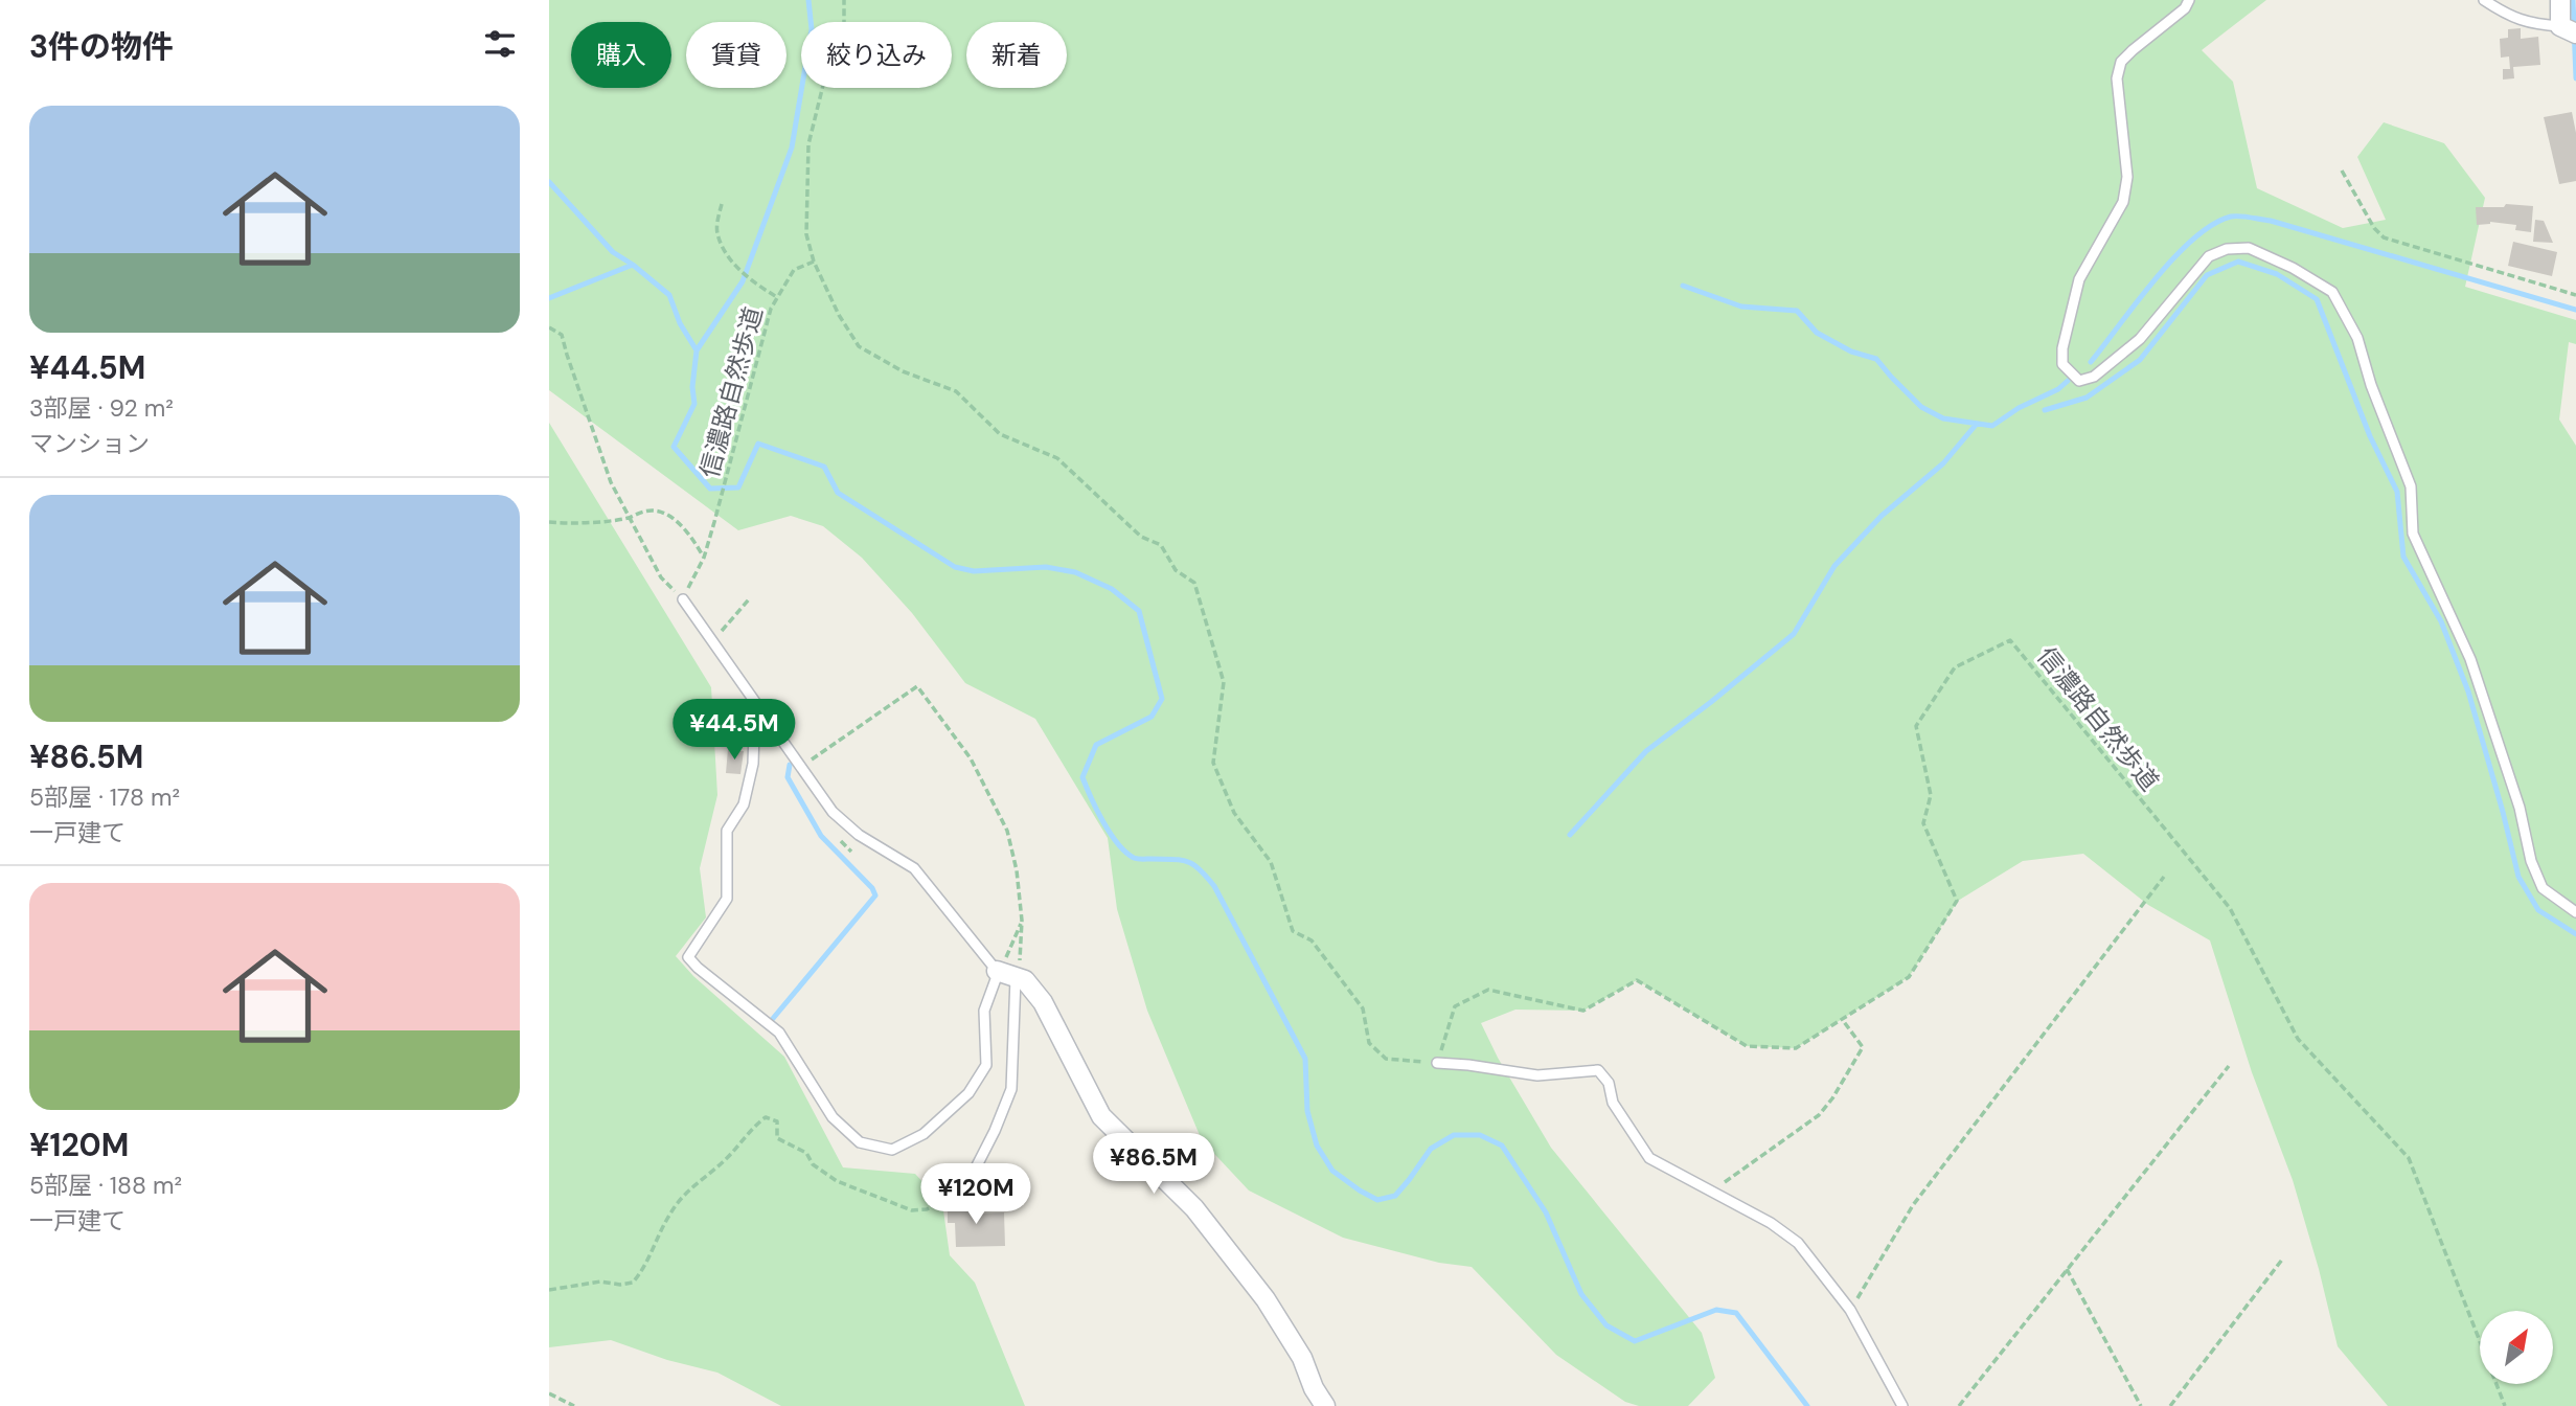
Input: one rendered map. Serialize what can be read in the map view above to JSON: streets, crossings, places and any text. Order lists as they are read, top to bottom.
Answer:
{
  "streets": {
    "path": ["信濃路自然歩道"]
  },
  "north": "top right",
  "page": {
    "heading": "3件の物件",
    "chip": [
      "購入",
      "賃貸",
      "絞り込み",
      "新着"
    ],
    "list": [
      {
        "name": "¥44.5M",
        "note": "3部屋 · 92 m² · マンション"
      },
      {
        "name": "¥86.5M",
        "note": "5部屋 · 178 m² · 一戸建て"
      },
      {
        "name": "¥120M",
        "note": "5部屋 · 188 m² · 一戸建て"
      }
    ],
    "price": ["¥44.5M", "¥86.5M", "¥120M"]
  }
}
